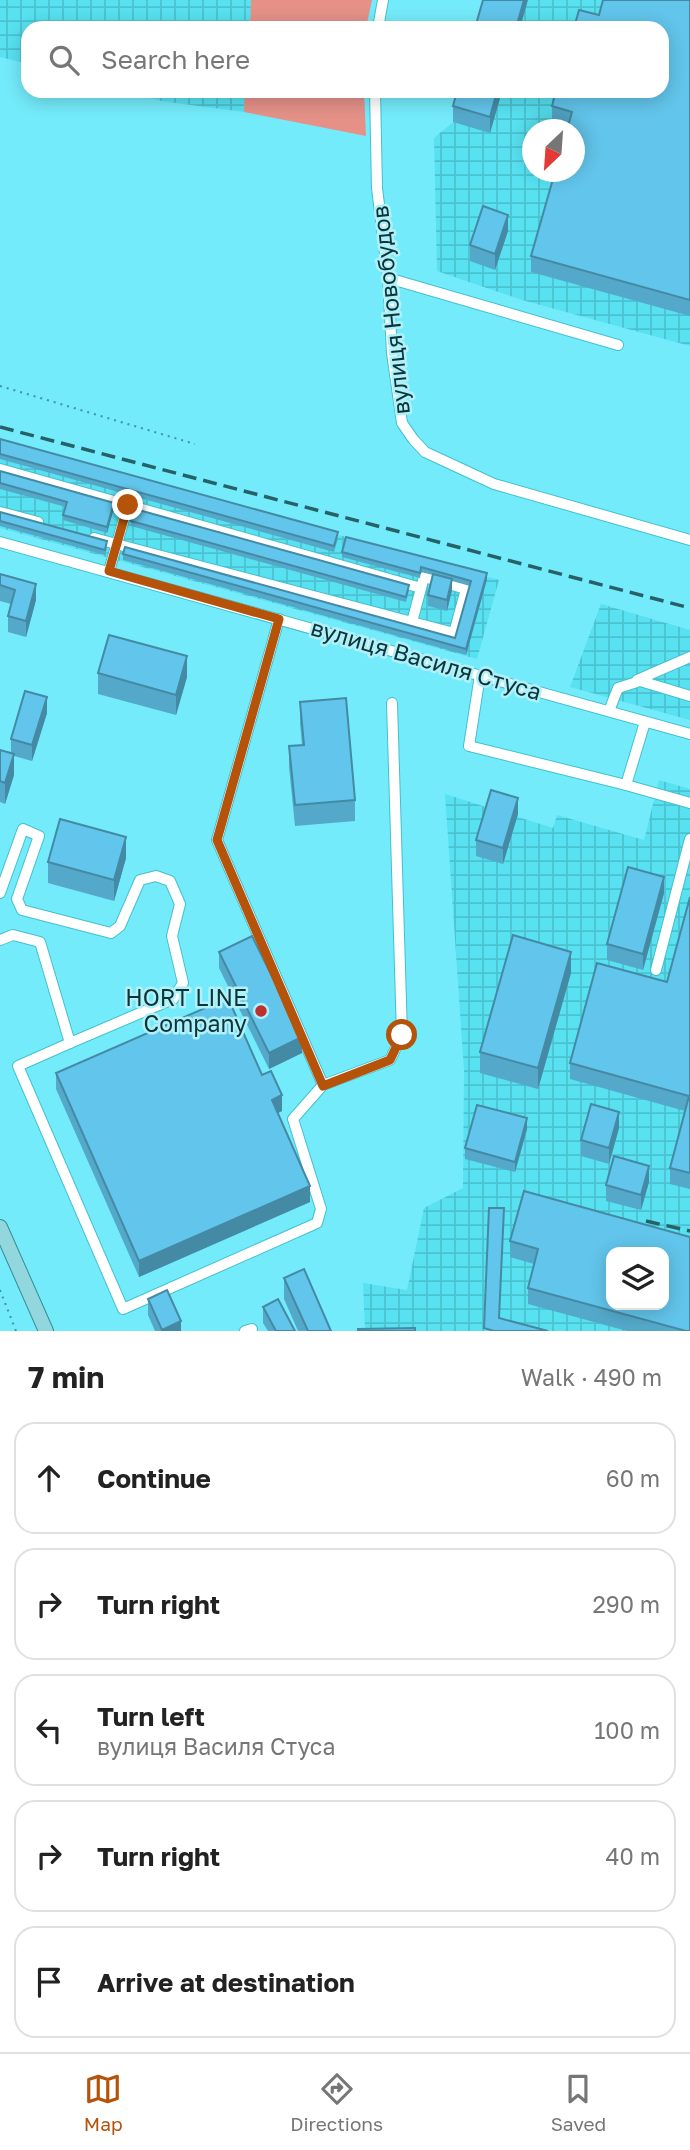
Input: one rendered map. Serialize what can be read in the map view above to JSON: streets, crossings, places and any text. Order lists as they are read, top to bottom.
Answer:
{
  "streets": {
    "street": ["вулиця Новобудов", "вулиця Василя Стуса"]
  },
  "places": ["HORT LINE Company"],
  "north": "bottom left",
  "page": {
    "search": "Search here",
    "heading": ["7 min", "Walk · 490 m"],
    "list": [
      ["Continue", "60 m"],
      ["Turn right", "290 m"],
      ["Turn left", "вулиця Василя Стуса", "100 m"],
      ["Turn right", "40 m"],
      "Arrive at destination"
    ],
    "nav": ["Map", "Directions", "Saved"]
  }
}
